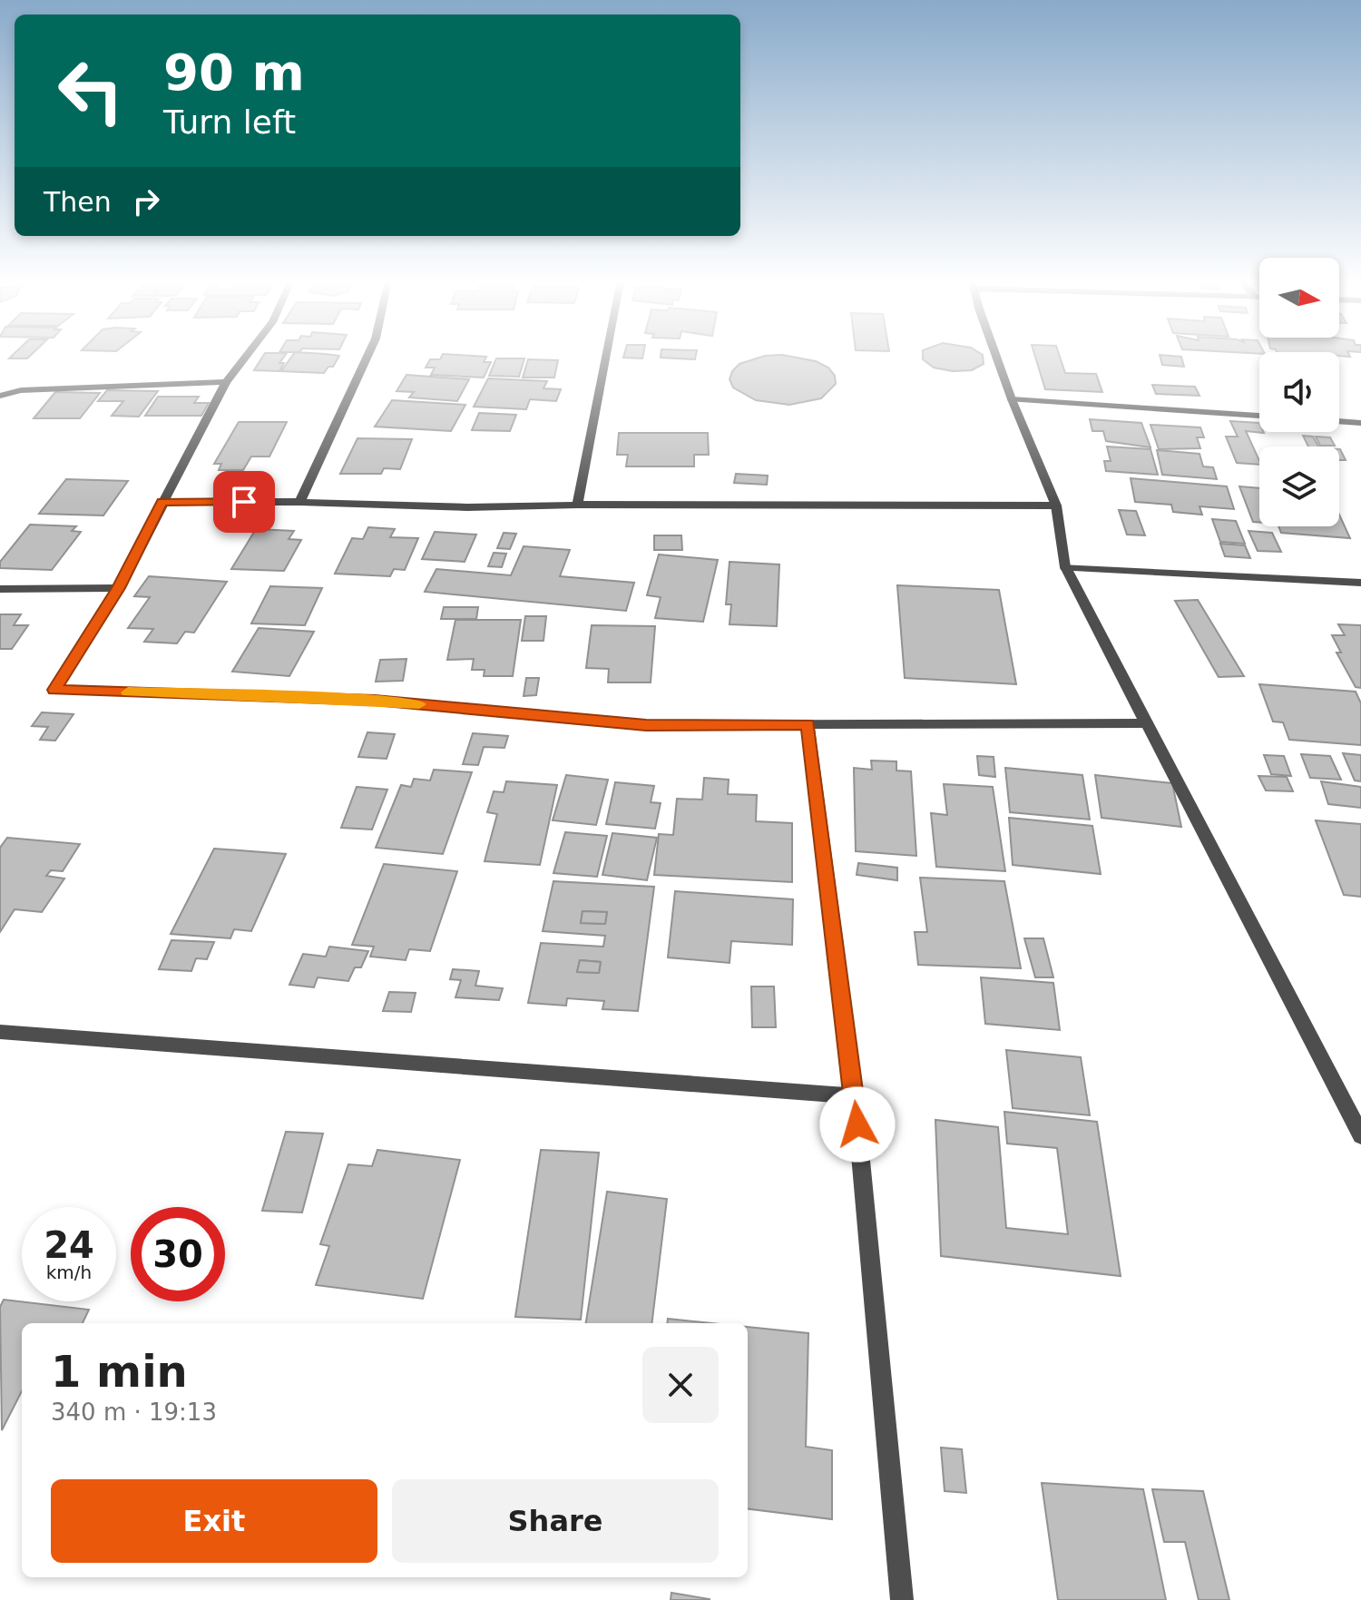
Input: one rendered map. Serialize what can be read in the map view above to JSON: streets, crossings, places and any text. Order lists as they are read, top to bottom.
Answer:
{
  "north": "right",
  "page": {
    "turn": ["90 m", "Turn left"],
    "then": "Then",
    "speed": "24 km/h",
    "limit": "30",
    "heading": ["1 min", "340 m · 19:13"],
    "buttons": ["Exit", "Share"]
  }
}
